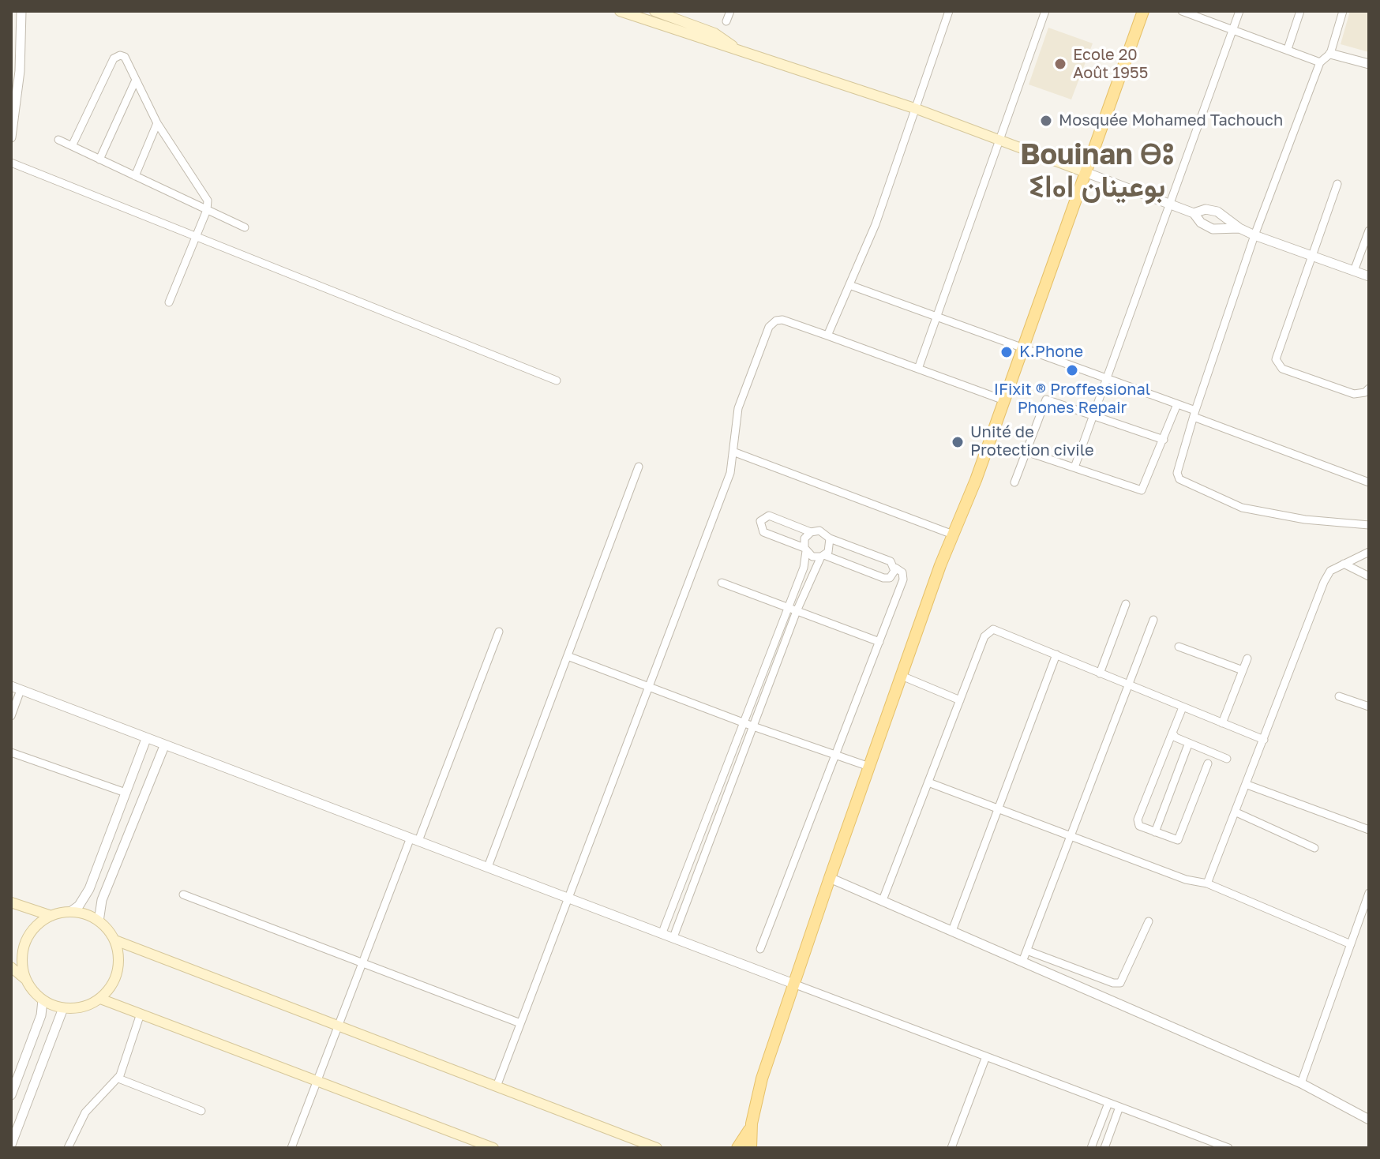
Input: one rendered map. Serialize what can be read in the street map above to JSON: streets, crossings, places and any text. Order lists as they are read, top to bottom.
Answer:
{
  "districts": ["Bouinan ⴱⵓ ⵉⵏⴰⵏ بوعينان"],
  "places": [
    "Ecole 20 Août 1955",
    "Mosquée Mohamed Tachouch",
    "K.Phone",
    "IFixit ® Proffessional Phones Repair",
    "Unité de Protection civile"
  ]
}
